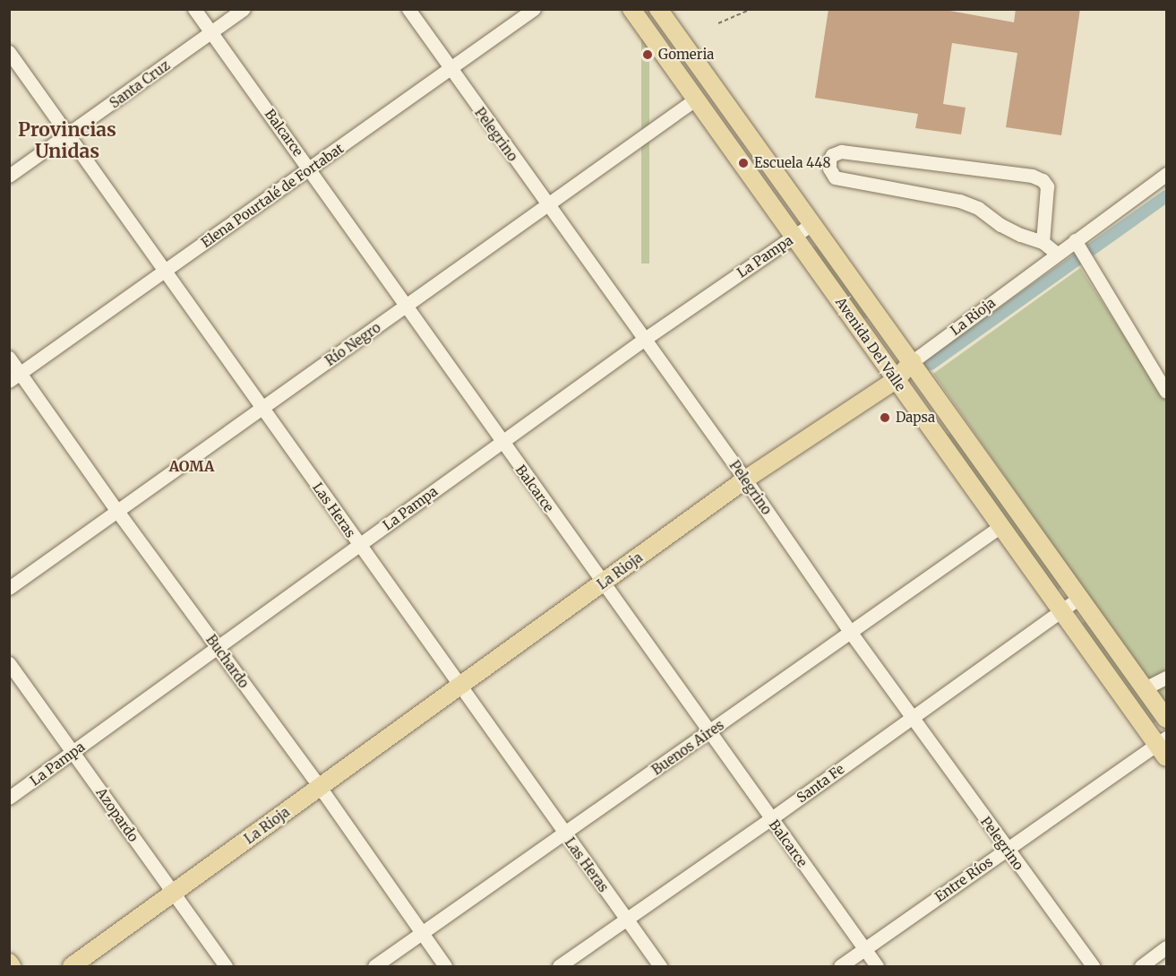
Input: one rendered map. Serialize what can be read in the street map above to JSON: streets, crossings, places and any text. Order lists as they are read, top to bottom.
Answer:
{
  "streets": {
    "main road": ["La Rioja", "Avenida Del Valle"],
    "street": [
      "Santa Cruz",
      "Balcarce",
      "Pelegrino",
      "Elena Pourtalé de Fortabat",
      "La Pampa",
      "Río Negro",
      "Las Heras",
      "Buchardo",
      "Buenos Aires",
      "Santa Fe",
      "Azopardo",
      "Entre Ríos"
    ]
  },
  "crossings": [
    ["Santa Cruz", "Balcarce"],
    ["Santa Cruz", "Las Heras"],
    ["Balcarce", "Elena Pourtalé de Fortabat"],
    ["Balcarce", "La Pampa"],
    ["Balcarce", "La Rioja"],
    ["Balcarce", "Río Negro"],
    ["Balcarce", "Buenos Aires"],
    ["Balcarce", "Santa Fe"],
    ["Balcarce", "Entre Ríos"],
    ["Pelegrino", "Elena Pourtalé de Fortabat"],
    ["Pelegrino", "La Pampa"],
    ["Pelegrino", "La Rioja"],
    ["Pelegrino", "Río Negro"],
    ["Pelegrino", "Buenos Aires"],
    ["Pelegrino", "Santa Fe"],
    ["Pelegrino", "Entre Ríos"],
    ["Elena Pourtalé de Fortabat", "Las Heras"],
    ["Elena Pourtalé de Fortabat", "Buchardo"],
    ["La Pampa", "Avenida Del Valle"],
    ["La Pampa", "Las Heras"],
    ["La Pampa", "Buchardo"],
    ["La Pampa", "Azopardo"],
    ["La Rioja", "Avenida Del Valle"],
    ["La Rioja", "Las Heras"],
    ["La Rioja", "Buchardo"],
    ["La Rioja", "Azopardo"],
    ["Río Negro", "Avenida Del Valle"],
    ["Río Negro", "Las Heras"],
    ["Río Negro", "Buchardo"],
    ["Avenida Del Valle", "Buenos Aires"],
    ["Avenida Del Valle", "Santa Fe"],
    ["Avenida Del Valle", "Entre Ríos"],
    ["Las Heras", "Buenos Aires"],
    ["Las Heras", "Santa Fe"],
    ["Buchardo", "Buenos Aires"]
  ],
  "districts": ["Provincias Unidas", "AOMA"],
  "places": ["Gomeria", "Escuela 448", "Dapsa"]
}
